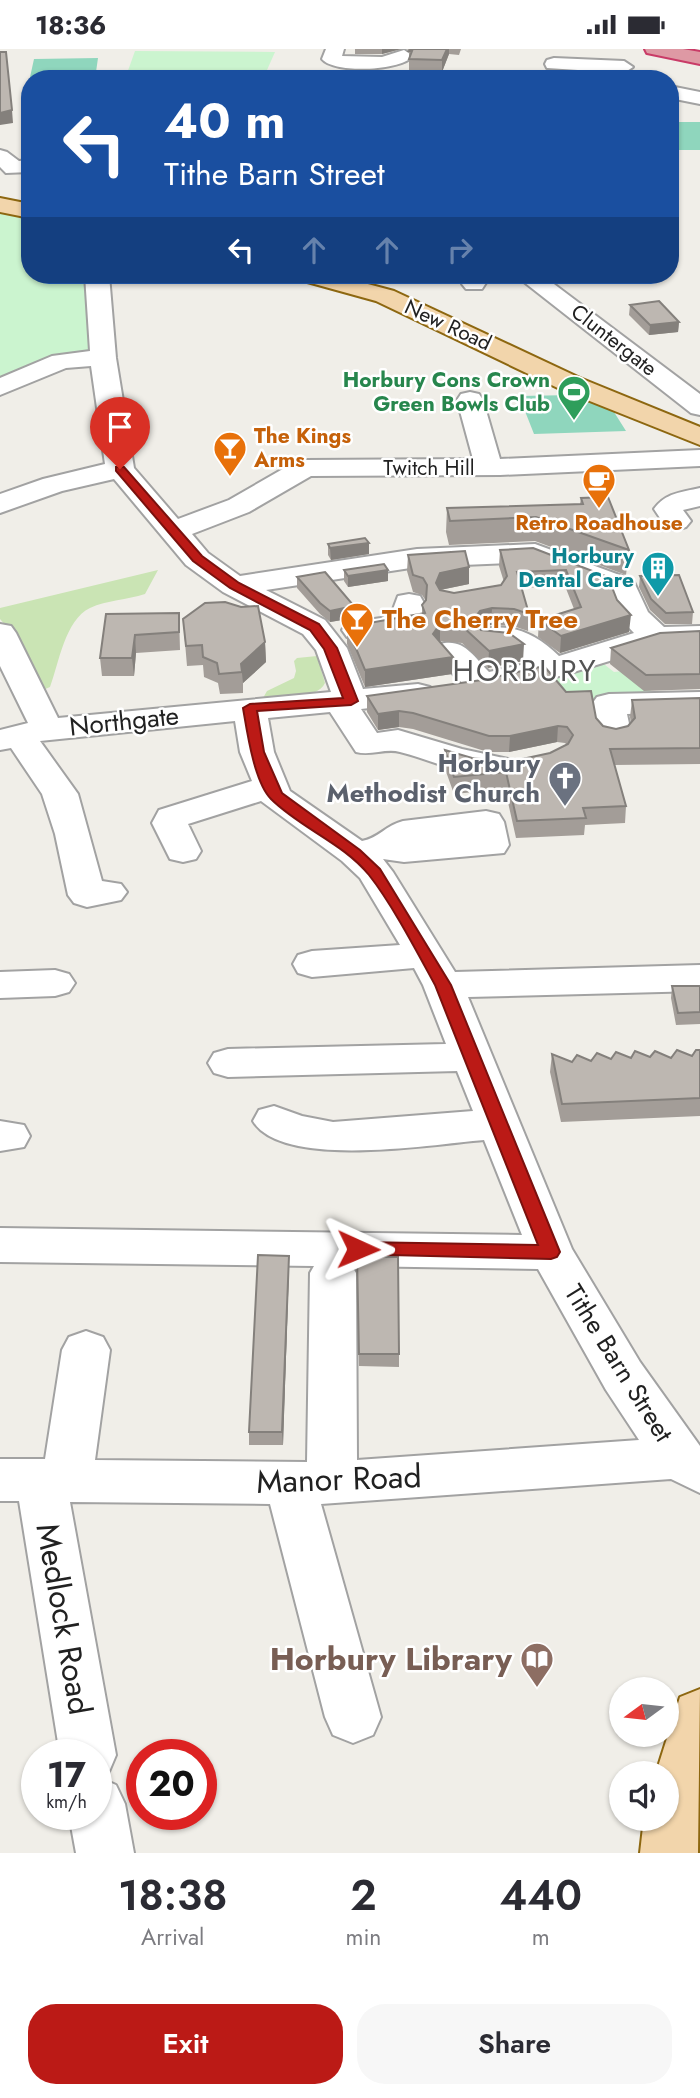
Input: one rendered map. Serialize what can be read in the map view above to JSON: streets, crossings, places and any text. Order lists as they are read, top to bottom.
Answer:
{
  "streets": {
    "main road": ["New Road"],
    "street": [
      "Cluntergate",
      "Twitch Hill",
      "Northgate",
      "Tithe Barn Street",
      "Manor Road",
      "Medlock Road"
    ]
  },
  "crossings": [
    ["Northgate", "Tithe Barn Street"],
    ["Tithe Barn Street", "Manor Road"],
    ["Manor Road", "Medlock Road"]
  ],
  "districts": ["HORBURY"],
  "places": {
    "sports": ["Horbury Cons Crown Green Bowls Club"],
    "bar": ["The Kings Arms", "The Cherry Tree"],
    "cafe": ["Retro Roadhouse"],
    "building": ["Horbury Dental Care"],
    "church": ["Horbury Methodist Church"],
    "library": ["Horbury Library"]
  },
  "north": "left",
  "page": {
    "status": "18:36",
    "turn": ["40 m", "Tithe Barn Street"],
    "speed": "17 km/h",
    "limit": "20",
    "eta": [
      "18:38",
      "Arrival",
      "2",
      "min",
      "440",
      "m"
    ],
    "buttons": ["Exit", "Share"]
  }
}
